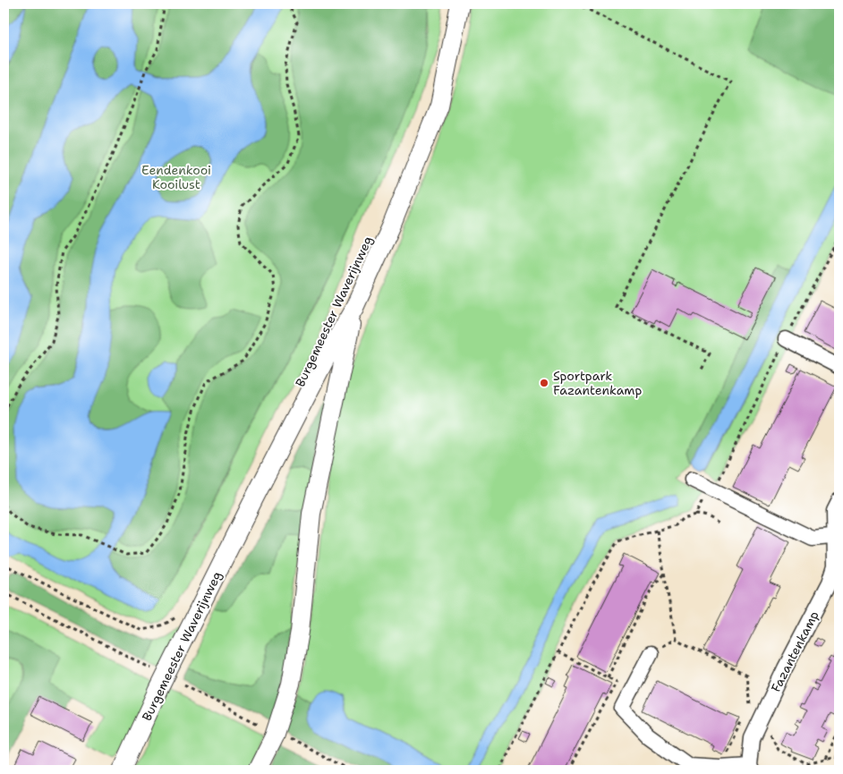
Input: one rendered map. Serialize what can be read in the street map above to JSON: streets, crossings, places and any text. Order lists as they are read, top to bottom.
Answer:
{
  "streets": {
    "street": ["Burgemeester Waverijnweg", "Fazantenkamp"]
  },
  "parks": ["Eendenkooi Kooilust"],
  "places": ["Sportpark Fazantenkamp"]
}
